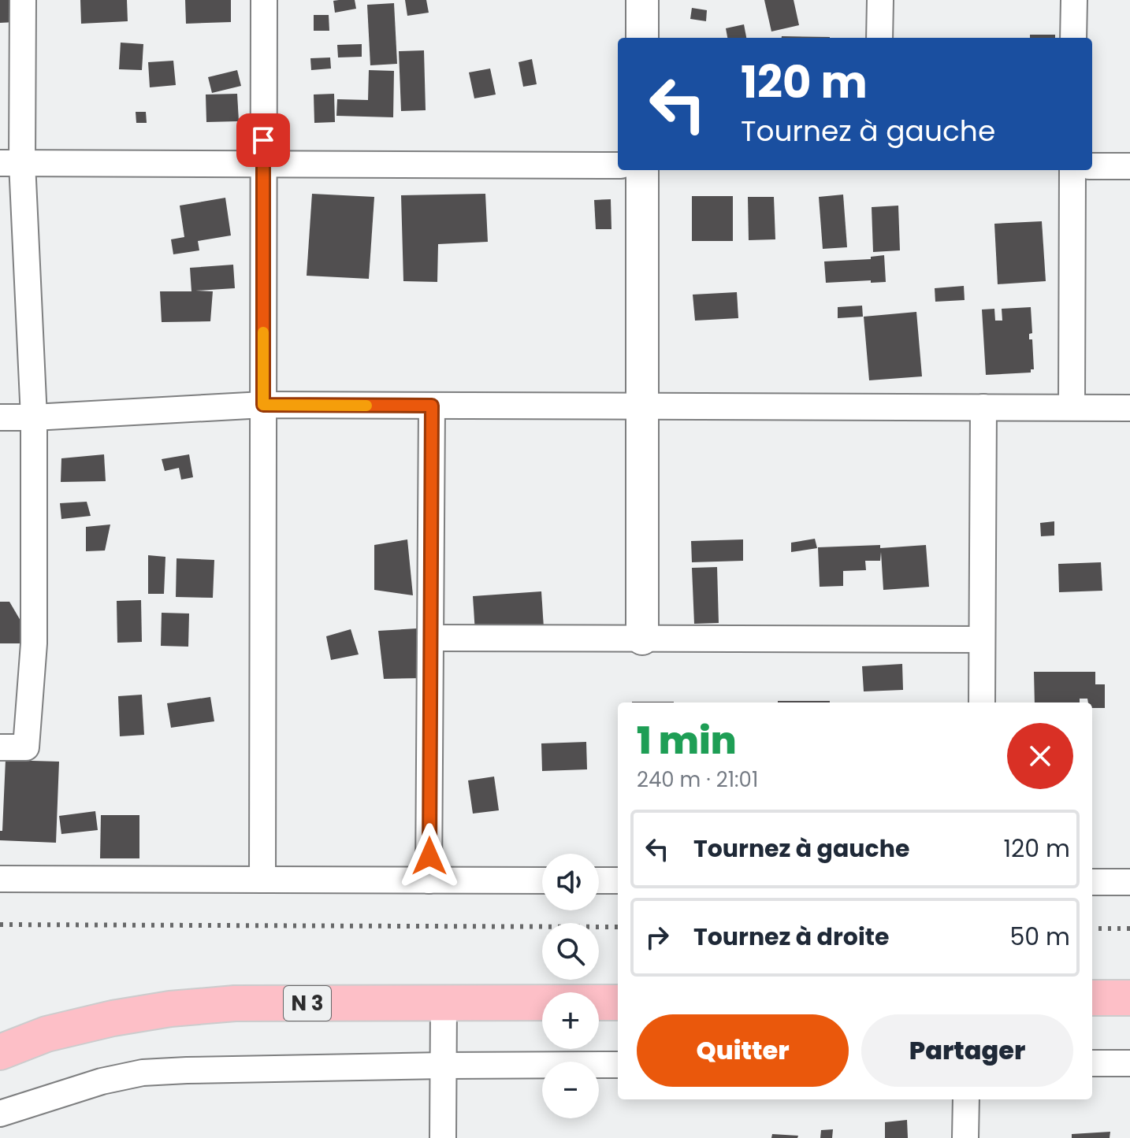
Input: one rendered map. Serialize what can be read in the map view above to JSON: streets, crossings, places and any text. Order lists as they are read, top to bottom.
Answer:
{
  "streets": {
    "main road": ["N 3"]
  },
  "page": {
    "turn": ["120 m", "Tournez à gauche"],
    "heading": ["1 min", "240 m · 21:01"],
    "list": [
      {
        "name": "Tournez à gauche",
        "value": "120 m"
      },
      {
        "name": "Tournez à droite",
        "value": "50 m"
      }
    ],
    "map_buttons": ["+", "−"],
    "buttons": ["Quitter", "Partager"]
  }
}
